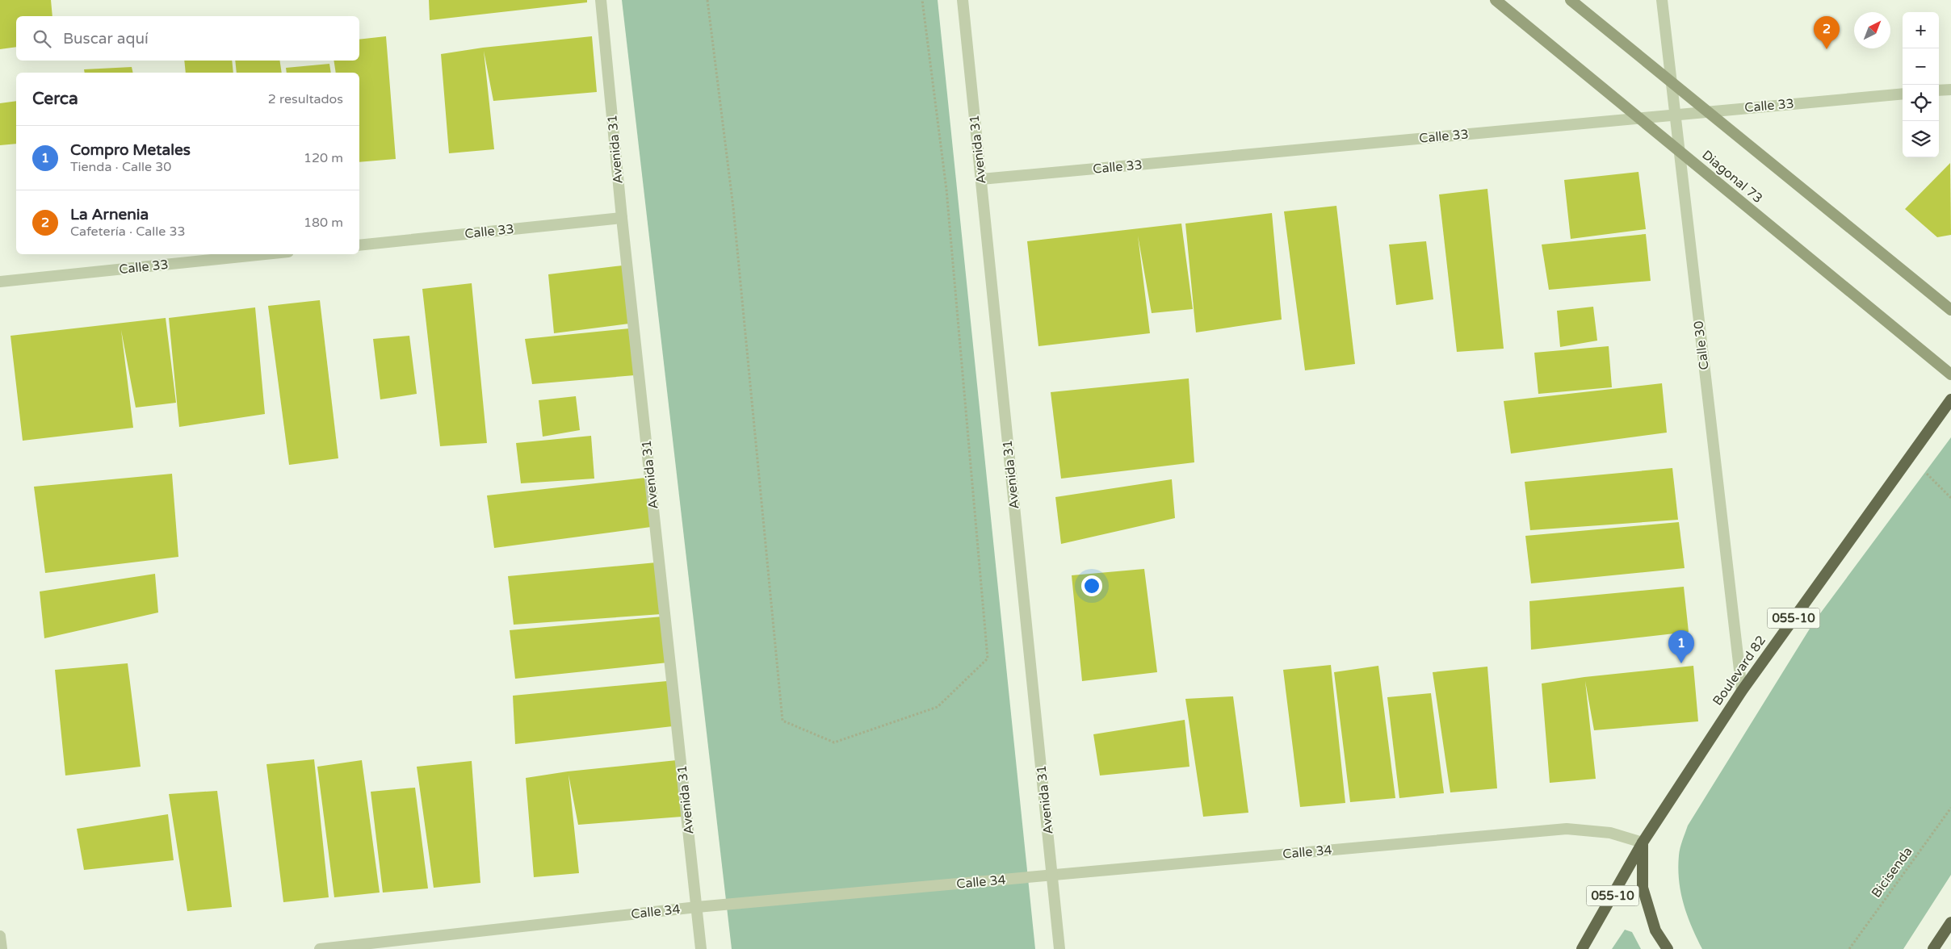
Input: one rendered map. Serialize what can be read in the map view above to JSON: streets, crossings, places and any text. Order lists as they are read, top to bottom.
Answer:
{
  "streets": {
    "highway": ["055-10", "Boulevard 82"],
    "main road": ["Diagonal 73"],
    "street": [
      "Calle 33",
      "Avenida 31",
      "Calle 30",
      "Calle 34"
    ],
    "path": ["Bicisenda"]
  },
  "crossings": [
    ["Calle 33", "Avenida 31"],
    ["Calle 33", "Diagonal 73"],
    ["Calle 33", "Calle 30"],
    ["Avenida 31", "Calle 34"],
    ["Diagonal 73", "Calle 30"],
    ["Calle 30", "Boulevard 82"],
    ["Boulevard 82", "Calle 34"]
  ],
  "north": "top right",
  "page": {
    "map_buttons": ["+", "−"],
    "pins": ["2", "1"],
    "search": "Buscar aquí",
    "heading": ["Cerca", "2 resultados"],
    "list": [
      {
        "mark": "1",
        "name": "Compro Metales",
        "note": "Tienda · Calle 30",
        "value": "120 m"
      },
      {
        "mark": "2",
        "name": "La Arnenia",
        "note": "Cafetería · Calle 33",
        "value": "180 m"
      }
    ]
  }
}
